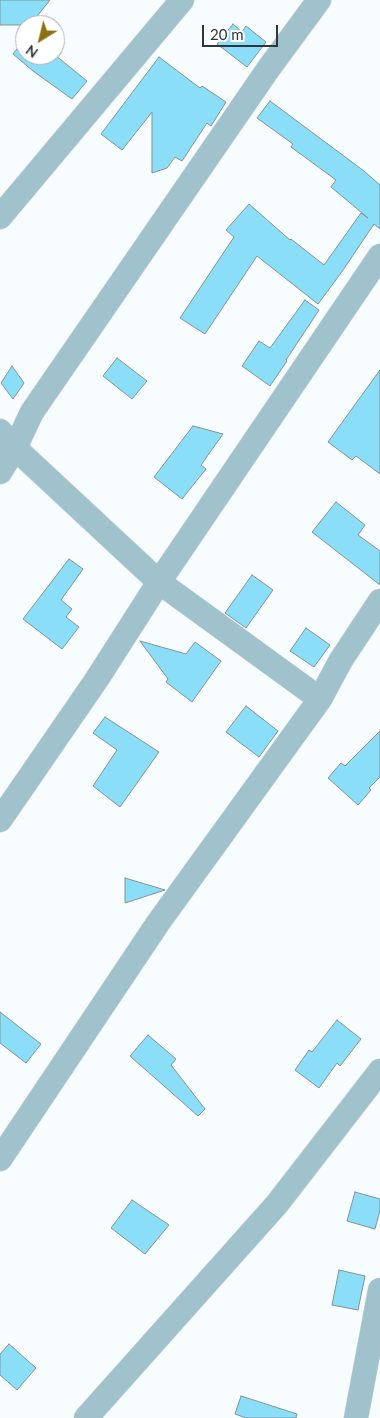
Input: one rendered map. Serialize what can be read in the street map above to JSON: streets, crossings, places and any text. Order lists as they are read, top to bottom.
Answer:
{
  "scale_bar": "20 m",
  "north": "bottom left"
}
